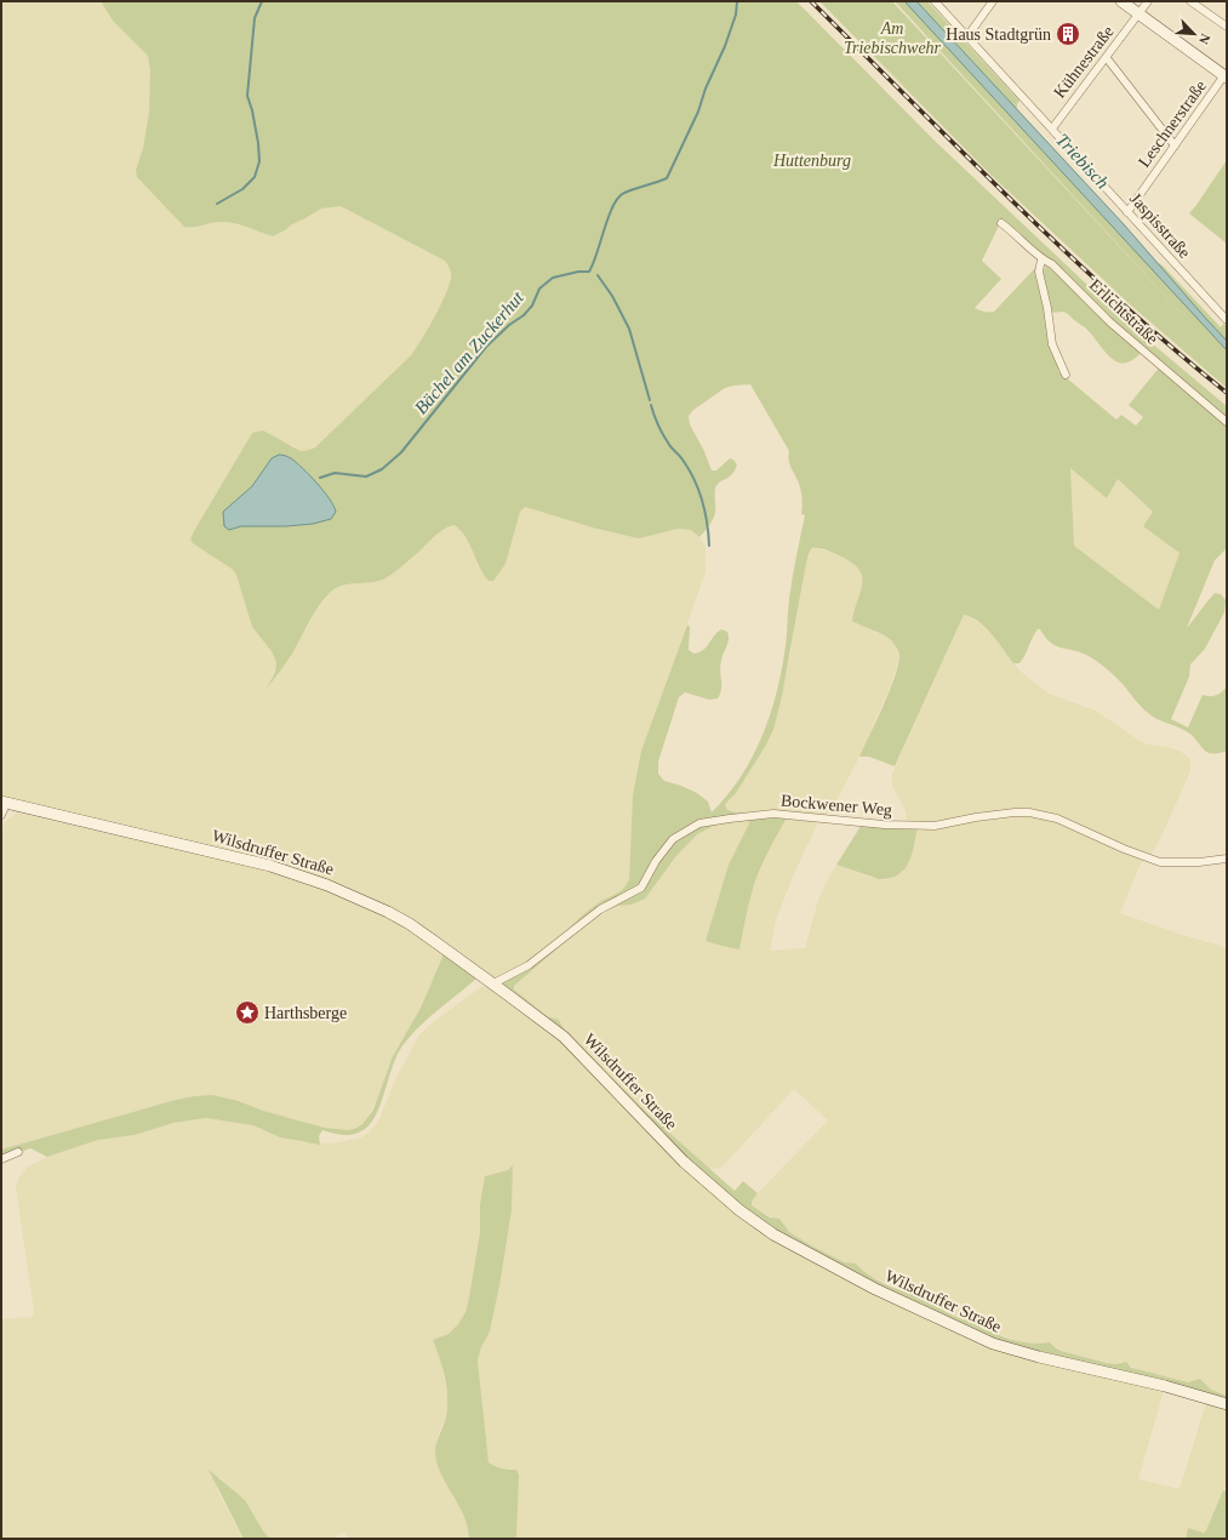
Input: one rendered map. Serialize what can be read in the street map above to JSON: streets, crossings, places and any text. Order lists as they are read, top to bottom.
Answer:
{
  "streets": {
    "main road": ["Wilsdruffer Straße"],
    "street": [
      "Kühnestraße",
      "Leschnerstraße",
      "Jaspisstraße",
      "Erlichtstraße",
      "Bockwener Weg"
    ]
  },
  "crossings": [
    ["Kühnestraße", "Jaspisstraße"],
    ["Leschnerstraße", "Jaspisstraße"],
    ["Bockwener Weg", "Wilsdruffer Straße"]
  ],
  "water": ["Triebisch", "Bächel am Zuckerhut"],
  "parks": ["Am Triebischwehr", "Huttenburg"],
  "places": {
    "building": ["Haus Stadtgrün"],
    "place": ["Harthsberge"]
  },
  "north": "bottom right"
}
